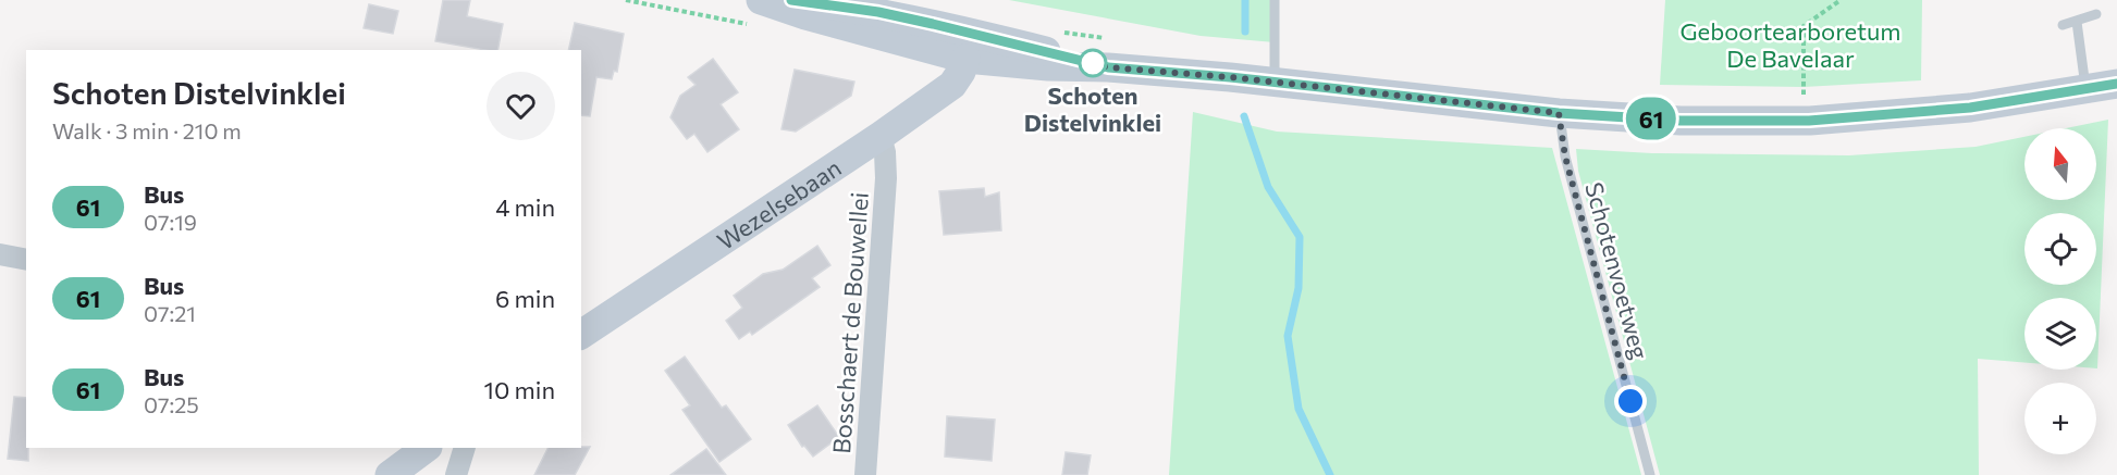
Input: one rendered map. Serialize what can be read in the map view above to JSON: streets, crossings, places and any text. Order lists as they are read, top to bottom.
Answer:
{
  "streets": {
    "main road": ["Wezelsebaan"],
    "street": ["Bosschaert de Bouwellei"],
    "lane": ["Schotenvoetweg"]
  },
  "crossings": [
    ["Wezelsebaan", "Bosschaert de Bouwellei"]
  ],
  "parks": ["Geboortearboretum De Bavelaar"],
  "places": ["Schoten Distelvinklei"],
  "lines": ["bus line 61"],
  "north": "top",
  "page": {
    "on_map": "61",
    "heading": ["Schoten Distelvinklei", "Walk · 3 min · 210 m"],
    "map_buttons": "+",
    "list": [
      {
        "mark": "61",
        "name": "Bus",
        "note": "07:19",
        "value": "4 min"
      },
      {
        "mark": "61",
        "name": "Bus",
        "note": "07:21",
        "value": "6 min"
      },
      {
        "mark": "61",
        "name": "Bus",
        "note": "07:25",
        "value": "10 min"
      }
    ]
  }
}
